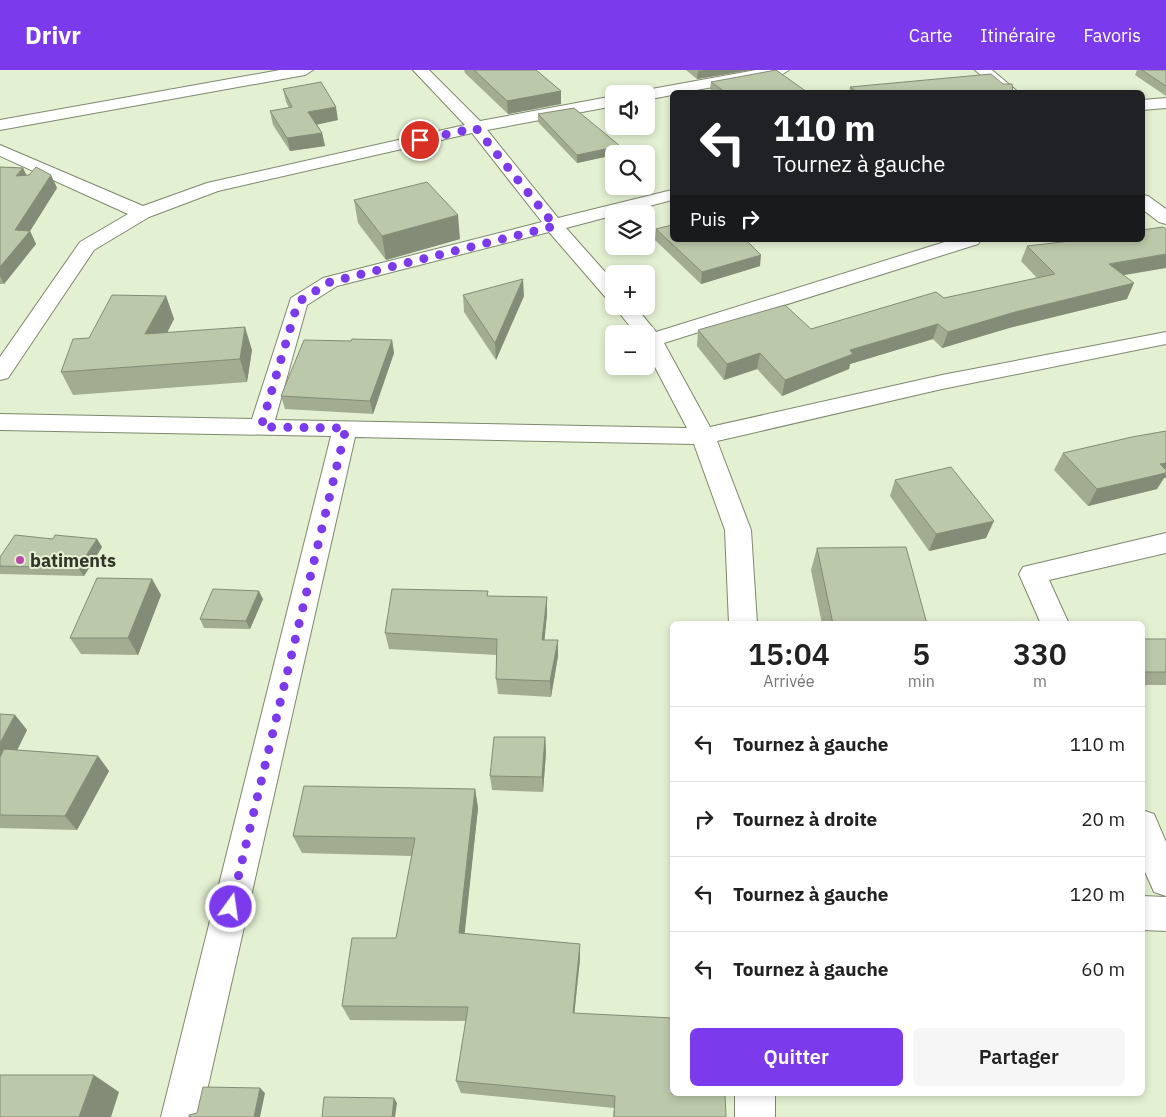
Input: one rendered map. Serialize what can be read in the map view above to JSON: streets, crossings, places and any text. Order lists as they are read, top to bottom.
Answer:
{
  "places": ["batiments"],
  "page": {
    "header": "Drivr",
    "nav": ["Carte", "Itinéraire", "Favoris"],
    "map_buttons": ["+", "−"],
    "turn": ["110 m", "Tournez à gauche"],
    "then": "Puis",
    "eta": [
      "15:04",
      "Arrivée",
      "5",
      "min",
      "330",
      "m"
    ],
    "list": [
      {
        "name": "Tournez à gauche",
        "value": "110 m"
      },
      {
        "name": "Tournez à droite",
        "value": "20 m"
      },
      {
        "name": "Tournez à gauche",
        "value": "120 m"
      },
      {
        "name": "Tournez à gauche",
        "value": "60 m"
      }
    ],
    "buttons": ["Quitter", "Partager"]
  }
}
